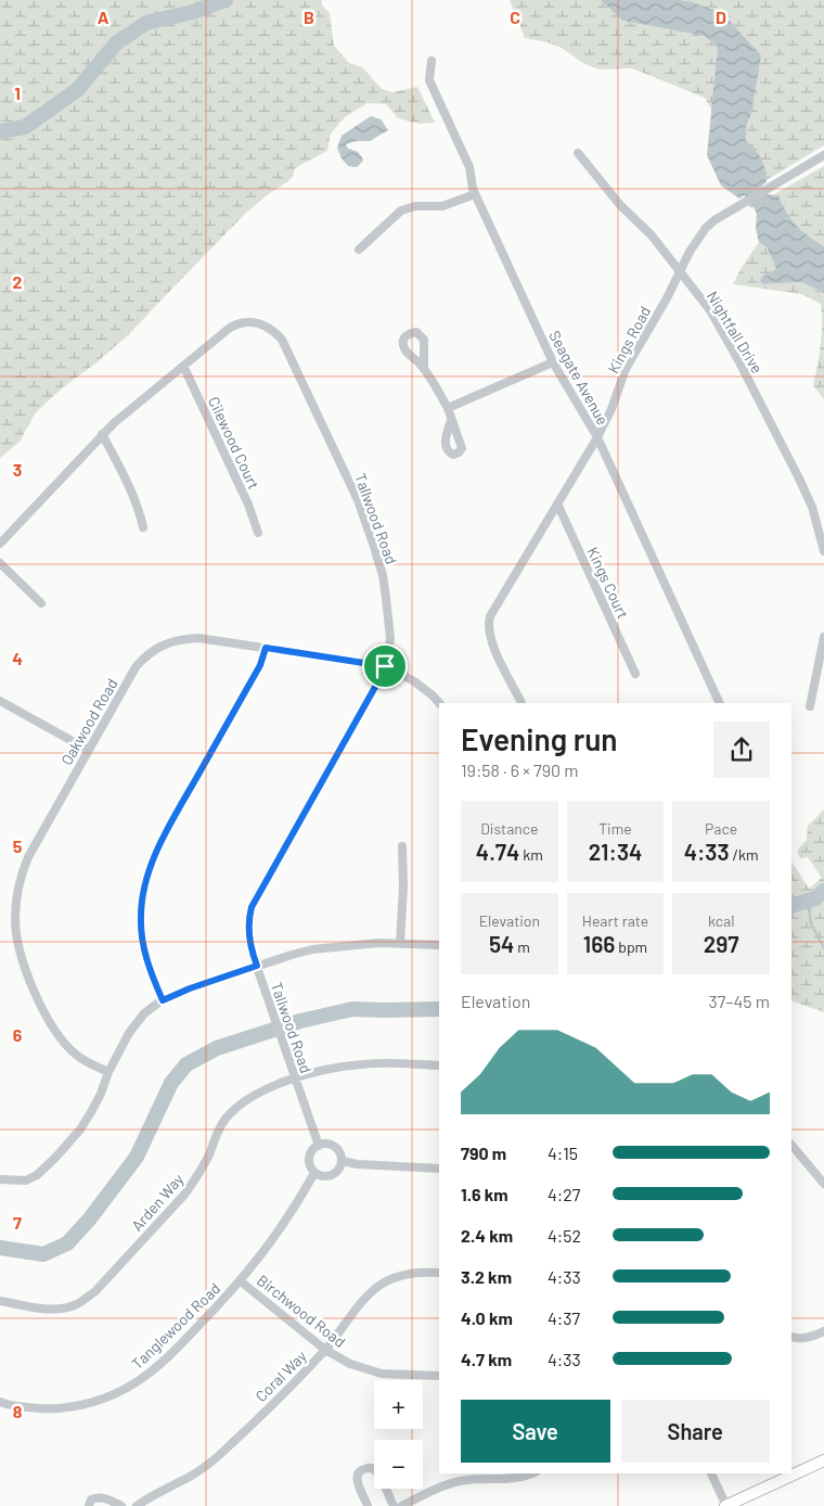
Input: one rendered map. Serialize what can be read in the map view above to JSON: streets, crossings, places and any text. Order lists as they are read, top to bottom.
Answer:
{
  "streets": {
    "street": [
      "Nightfall Drive",
      "Kings Road",
      "Seagate Avenue",
      "Cilewood Court",
      "Tallwood Road",
      "Kings Court",
      "Oakwood Road",
      "Arden Way",
      "Birchwood Road",
      "Tanglewood Road",
      "Coral Way"
    ]
  },
  "crossings": [
    ["Nightfall Drive", "Kings Road"],
    ["Kings Road", "Seagate Avenue"],
    ["Kings Road", "Kings Court"],
    ["Cilewood Court", "Tallwood Road"],
    ["Tallwood Road", "Oakwood Road"],
    ["Tallwood Road", "Arden Way"],
    ["Tallwood Road", "Tanglewood Road"],
    ["Birchwood Road", "Tanglewood Road"],
    ["Birchwood Road", "Coral Way"]
  ],
  "page": {
    "heading": ["Evening run", "19:58 · 6 × 790 m"],
    "stats": [
      ["Distance", "4.74 km"],
      ["Time", "21:34"],
      ["Pace", "4:33 /km"],
      ["Elevation", "54 m"],
      ["Heart rate", "166 bpm"],
      ["kcal", "297"]
    ],
    "chart": ["Elevation", "37–45 m"],
    "list": [
      {
        "name": "790 m",
        "note": "4:15"
      },
      {
        "name": "1.6 km",
        "note": "4:27"
      },
      {
        "name": "2.4 km",
        "note": "4:52"
      },
      {
        "name": "3.2 km",
        "note": "4:33"
      },
      {
        "name": "4.0 km",
        "note": "4:37"
      },
      {
        "name": "4.7 km",
        "note": "4:33"
      }
    ],
    "map_buttons": ["+", "−"],
    "buttons": ["Save", "Share"]
  },
  "grid": {
    "columns": [
      "A",
      "B",
      "C",
      "D"
    ],
    "rows": [
      "1",
      "2",
      "3",
      "4",
      "5",
      "6",
      "7",
      "8"
    ]
  }
}
